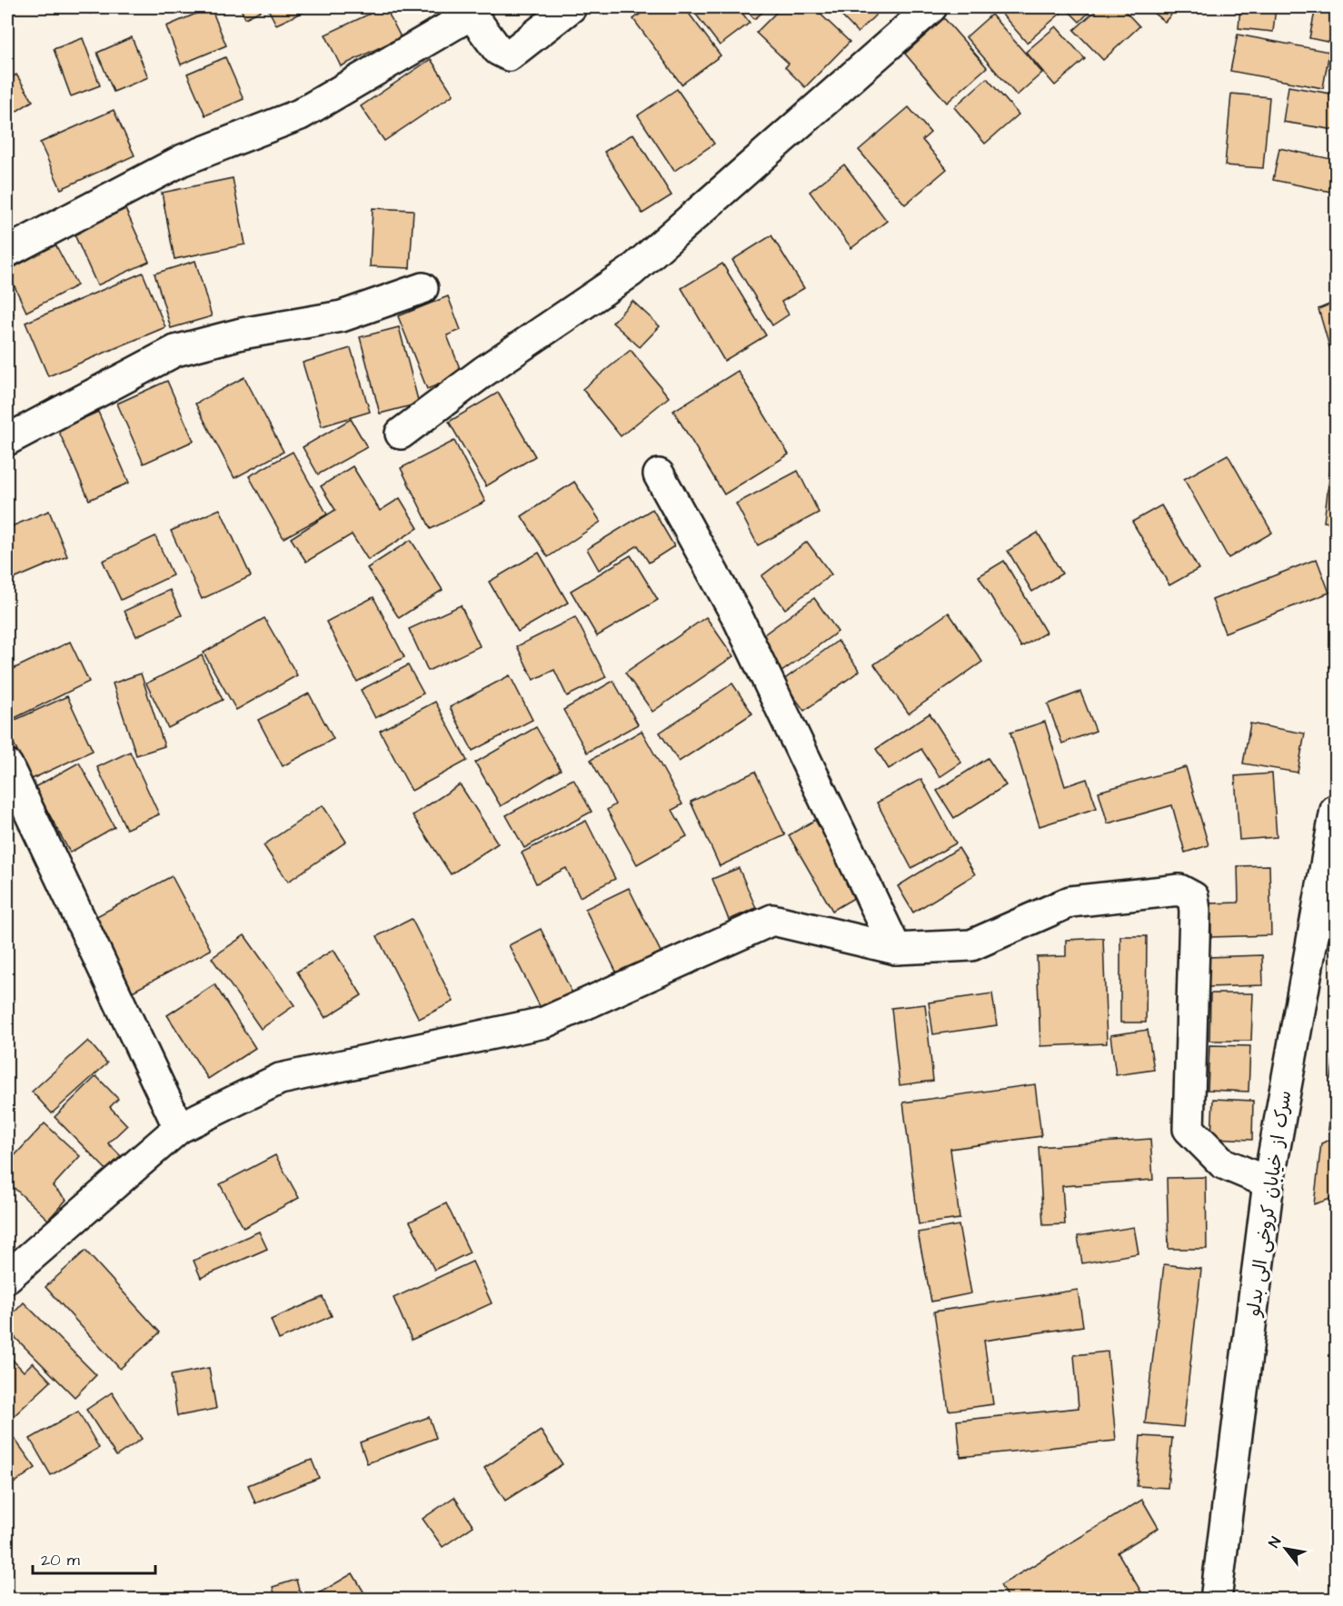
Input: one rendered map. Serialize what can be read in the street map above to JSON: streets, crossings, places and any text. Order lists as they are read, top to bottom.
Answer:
{
  "streets": {
    "street": ["سرک از خیابان کروخی الی بدلو"]
  },
  "scale_bar": "20 m",
  "north": "top left"
}
